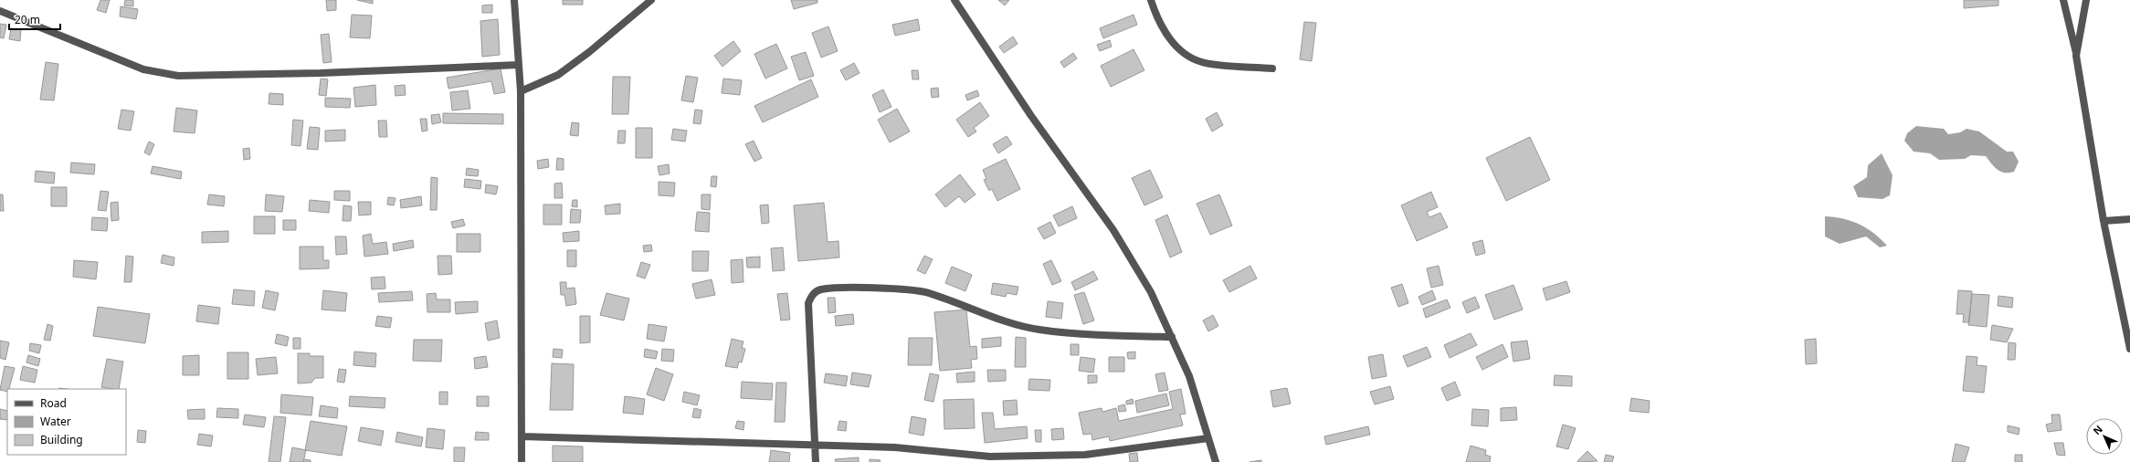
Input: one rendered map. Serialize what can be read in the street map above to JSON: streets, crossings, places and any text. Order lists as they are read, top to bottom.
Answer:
{
  "legend": ["Road", "Water", "Building"],
  "scale_bar": "20 m",
  "north": "top left"
}
